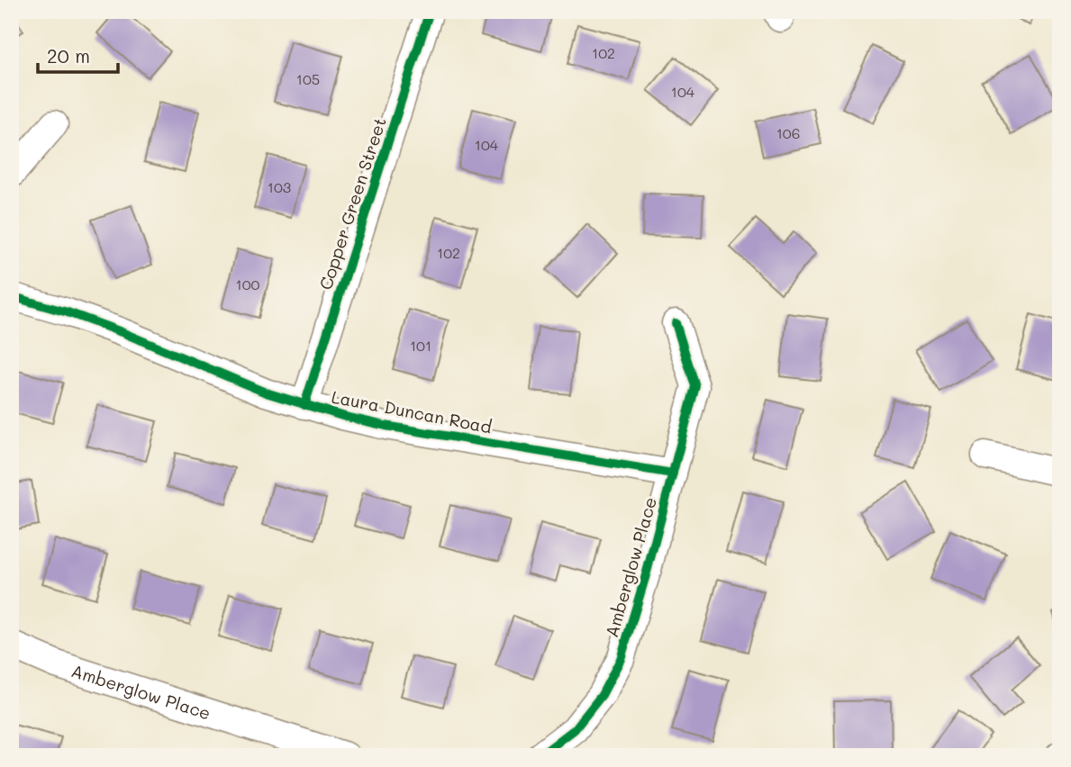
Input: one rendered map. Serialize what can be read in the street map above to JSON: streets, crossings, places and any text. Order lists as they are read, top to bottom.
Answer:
{
  "streets": {
    "street": ["Copper Green Street", "Laura Duncan Road", "Amberglow Place"]
  },
  "crossings": [
    ["Copper Green Street", "Laura Duncan Road"],
    ["Laura Duncan Road", "Amberglow Place"]
  ],
  "house_numbers": [
    "102",
    "105",
    "104",
    "106",
    "104",
    "103",
    "102",
    "100",
    "101"
  ],
  "scale_bar": "20 m"
}
